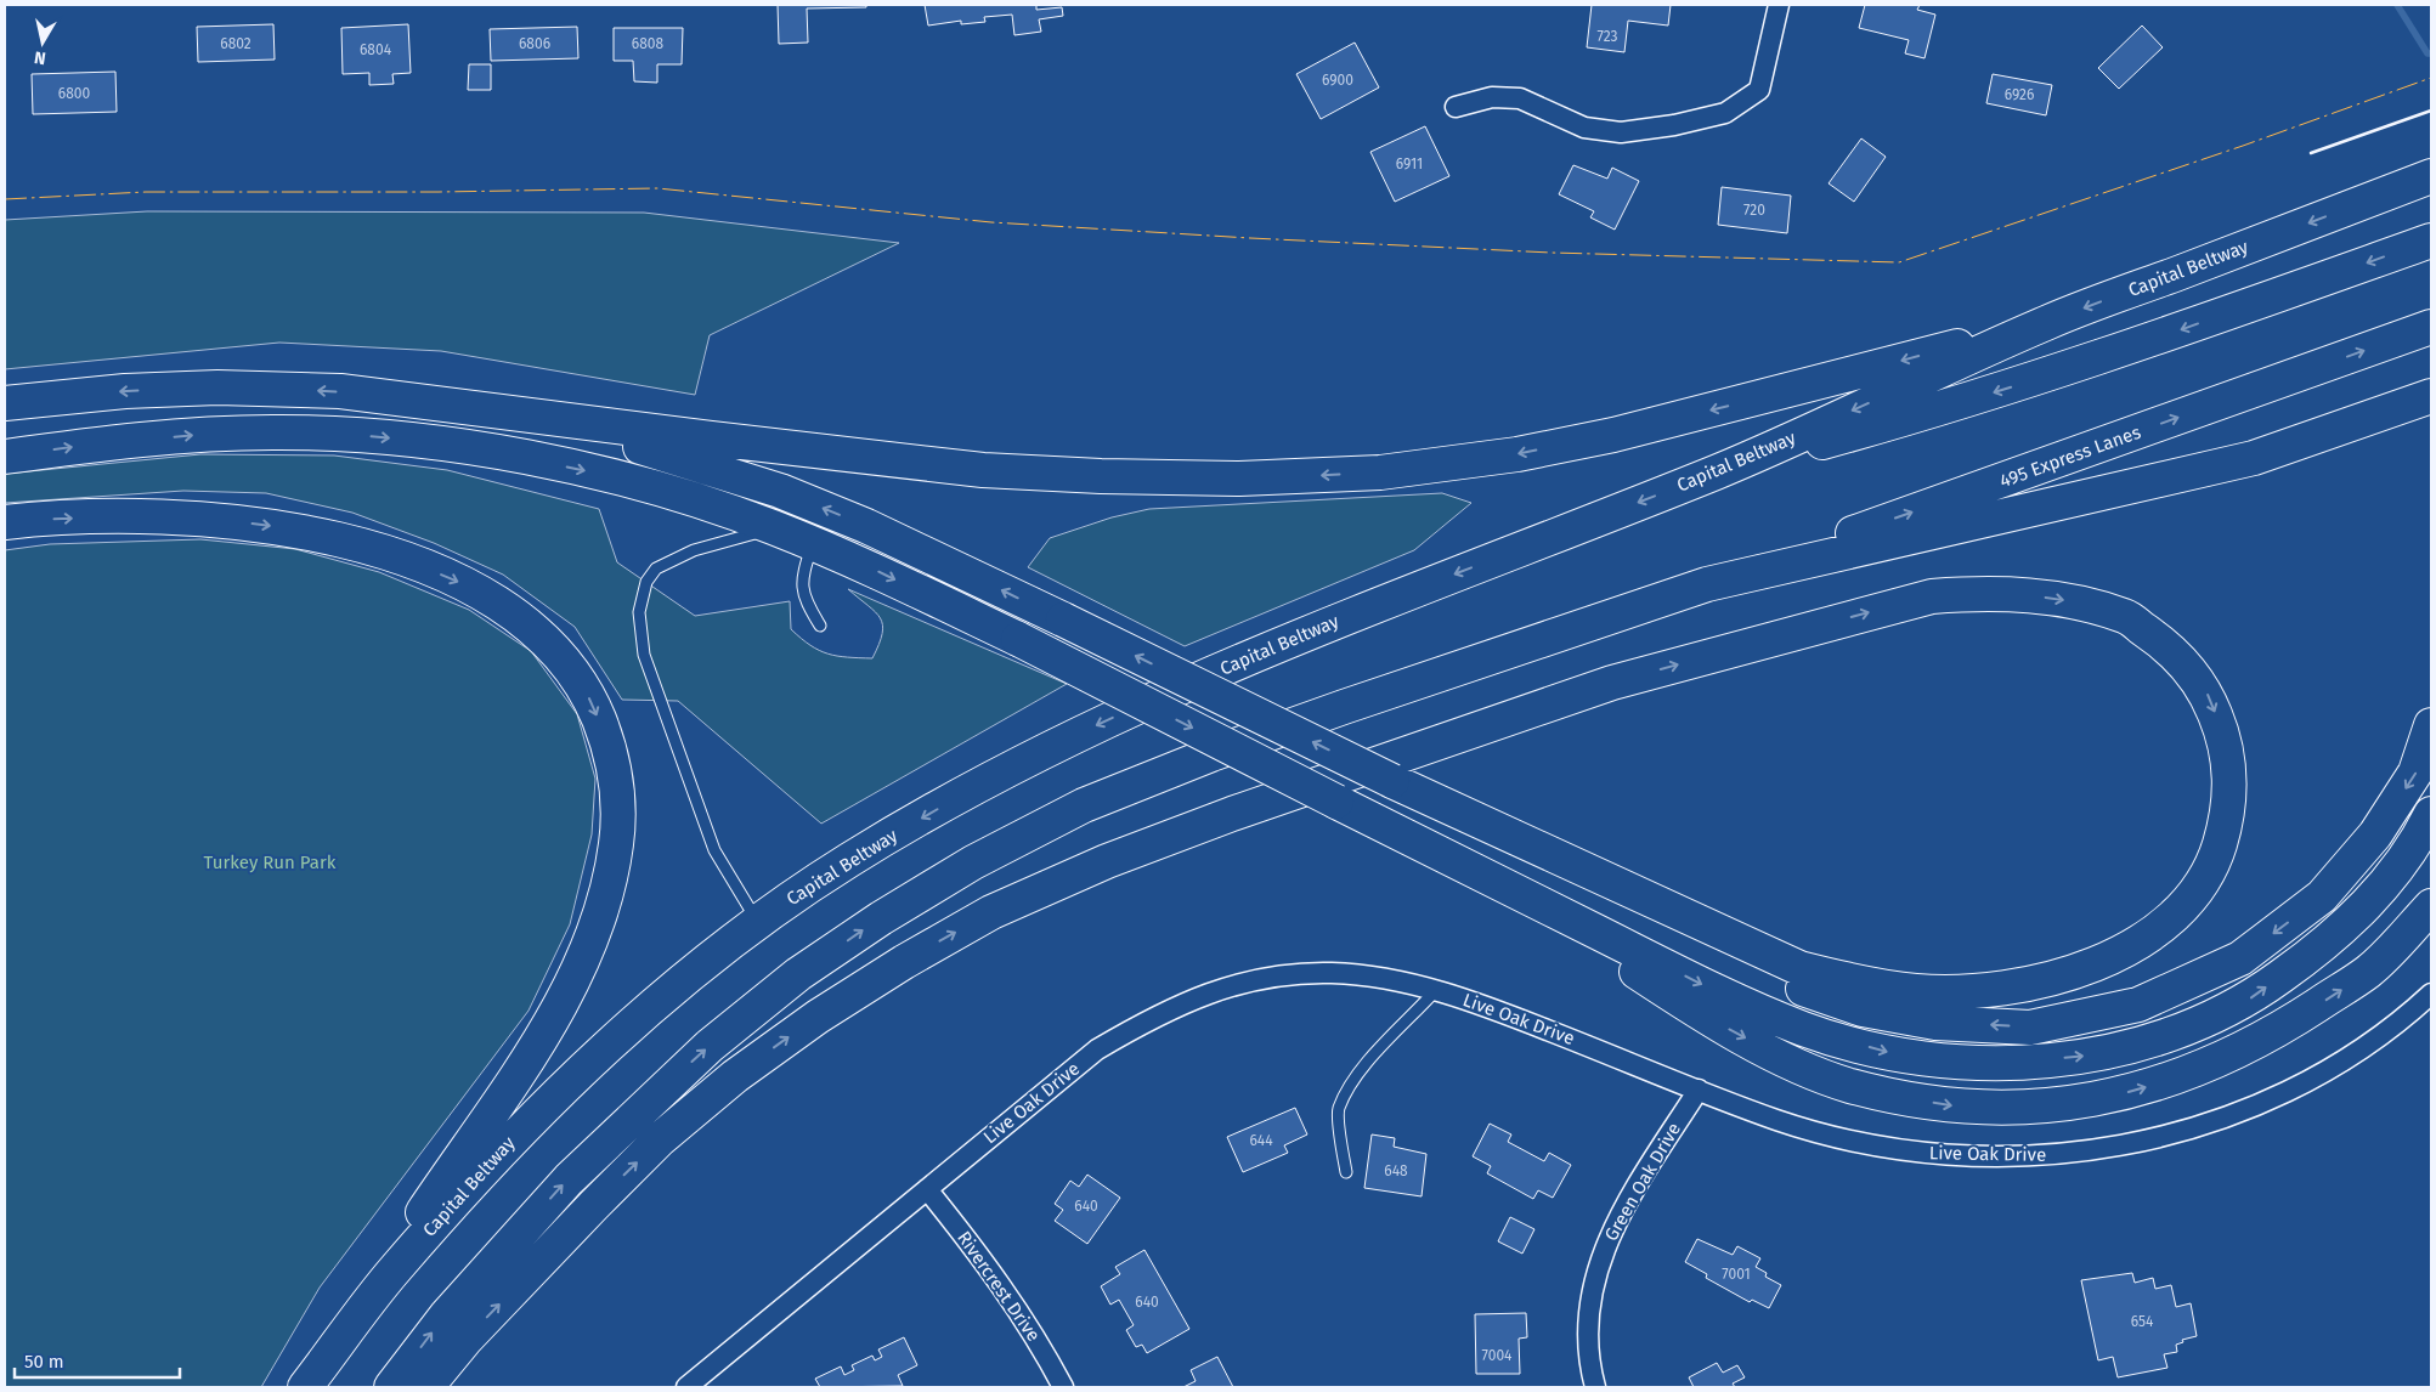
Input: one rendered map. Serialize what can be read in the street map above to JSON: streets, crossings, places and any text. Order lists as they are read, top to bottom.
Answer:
{
  "streets": {
    "highway": ["Capital Beltway", "495 Express Lanes"],
    "street": ["Live Oak Drive", "Green Oak Drive", "Rivercrest Drive"]
  },
  "crossings": [
    ["Live Oak Drive", "Green Oak Drive"],
    ["Live Oak Drive", "Rivercrest Drive"]
  ],
  "parks": ["Turkey Run Park"],
  "house_numbers": [
    "723",
    "6802",
    "6806",
    "6808",
    "6804",
    "6900",
    "6800",
    "6926",
    "6911",
    "720",
    "644",
    "648",
    "640",
    "7001",
    "640",
    "654",
    "7004"
  ],
  "scale_bar": "50 m",
  "north": "bottom"
}
